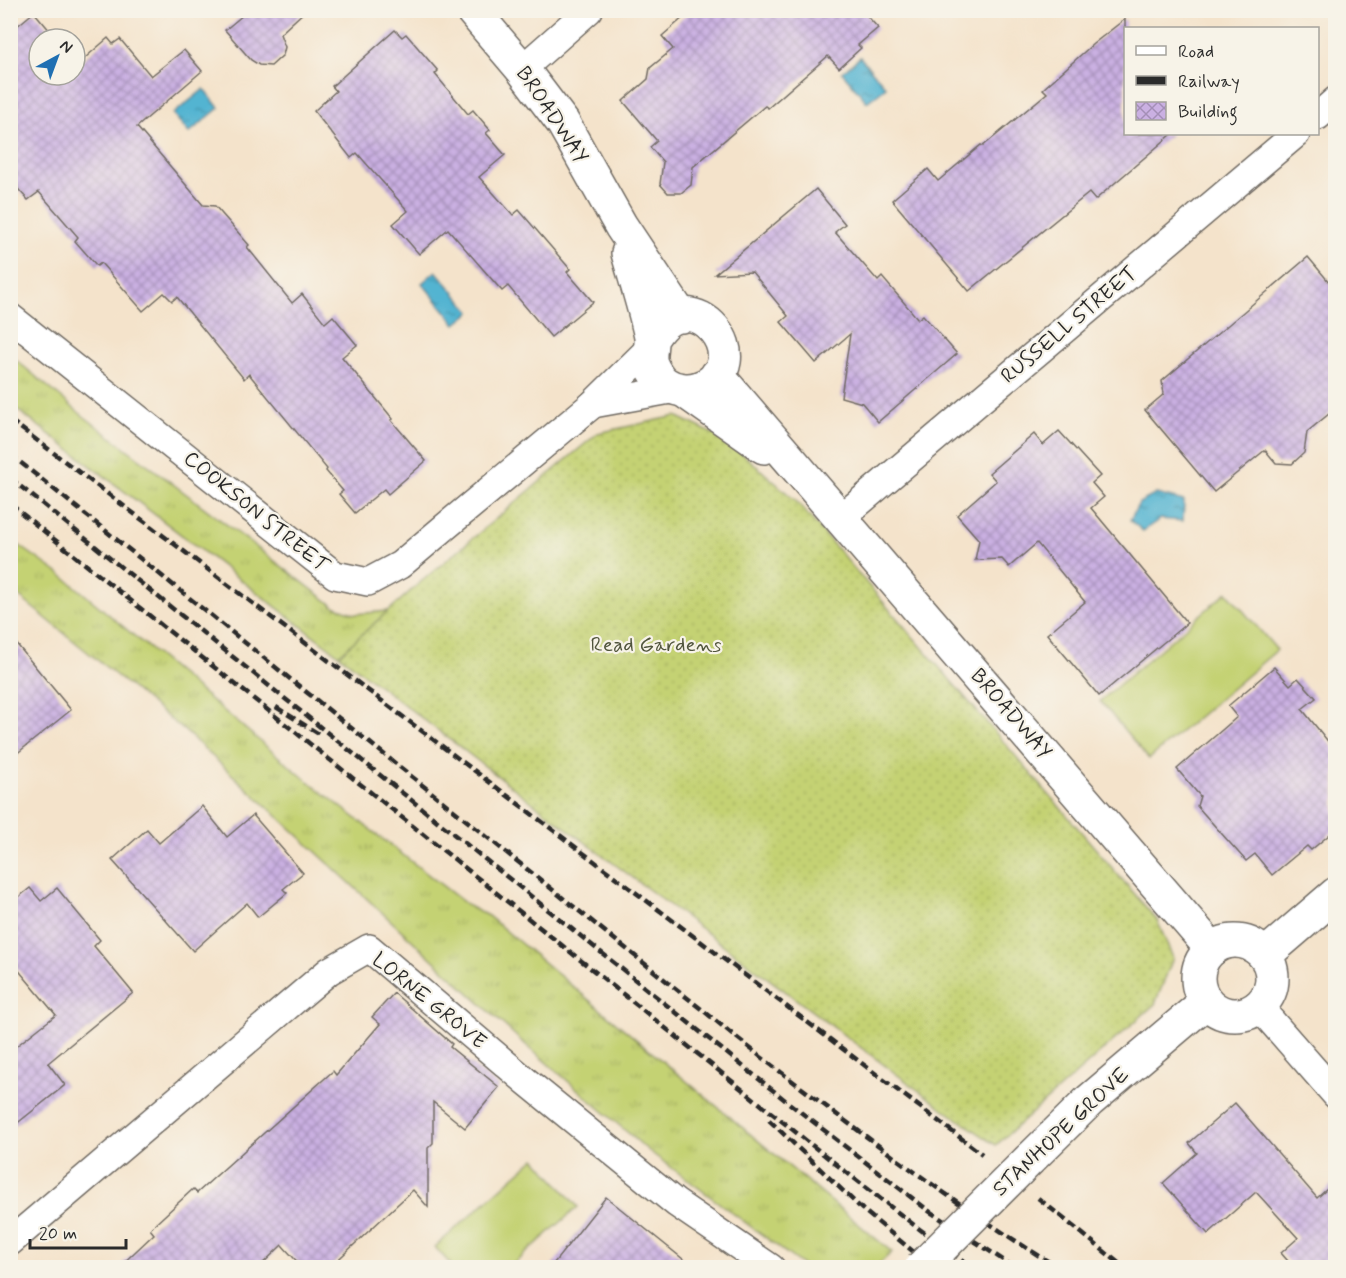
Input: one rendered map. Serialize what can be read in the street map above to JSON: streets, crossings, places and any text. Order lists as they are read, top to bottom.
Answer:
{
  "streets": {
    "street": [
      "BROADWAY",
      "RUSSELL STREET",
      "COOKSON STREET",
      "LORNE GROVE",
      "STANHOPE GROVE"
    ]
  },
  "crossings": [
    ["BROADWAY", "RUSSELL STREET"],
    ["BROADWAY", "COOKSON STREET"],
    ["BROADWAY", "STANHOPE GROVE"]
  ],
  "parks": ["Read Gardens"],
  "legend": ["Road", "Railway", "Building"],
  "scale_bar": "20 m",
  "north": "top right"
}
